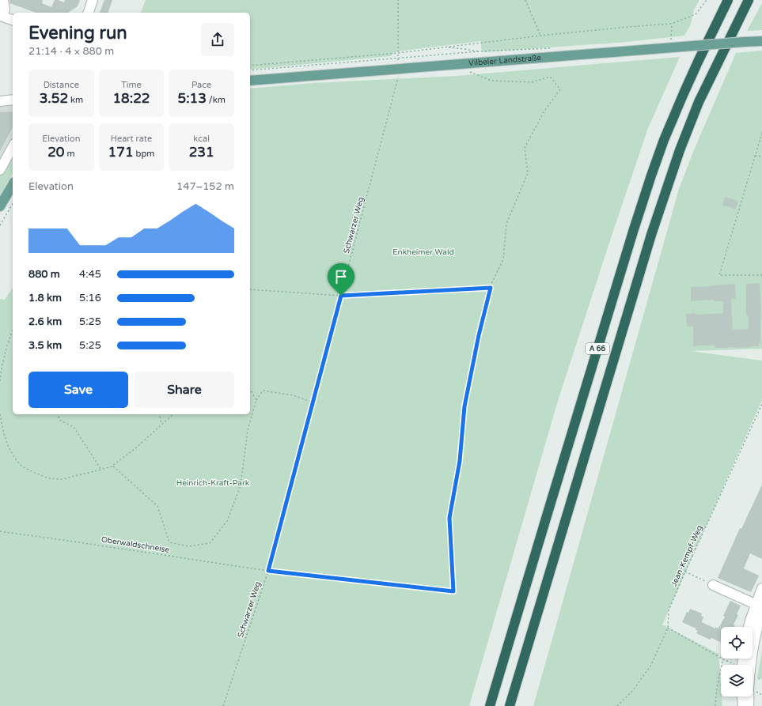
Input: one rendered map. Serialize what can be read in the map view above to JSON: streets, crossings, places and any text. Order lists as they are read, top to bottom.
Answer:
{
  "streets": {
    "highway": ["A 66"],
    "main road": ["Vilbeler Landstraße"],
    "path": ["Schwarzer Weg", "Oberwaldschneise", "Jean-Kempf-Weg"]
  },
  "crossings": [
    ["Vilbeler Landstraße", "Schwarzer Weg"],
    ["Schwarzer Weg", "Oberwaldschneise"]
  ],
  "parks": ["Enkheimer Wald", "Heinrich-Kraft-Park"],
  "page": {
    "heading": ["Evening run", "21:14 · 4 × 880 m"],
    "stats": [
      ["Distance", "3.52 km"],
      ["Time", "18:22"],
      ["Pace", "5:13 /km"],
      ["Elevation", "20 m"],
      ["Heart rate", "171 bpm"],
      ["kcal", "231"]
    ],
    "chart": ["Elevation", "147–152 m"],
    "list": [
      {
        "name": "880 m",
        "note": "4:45"
      },
      {
        "name": "1.8 km",
        "note": "5:16"
      },
      {
        "name": "2.6 km",
        "note": "5:25"
      },
      {
        "name": "3.5 km",
        "note": "5:25"
      }
    ],
    "buttons": ["Save", "Share"]
  }
}
